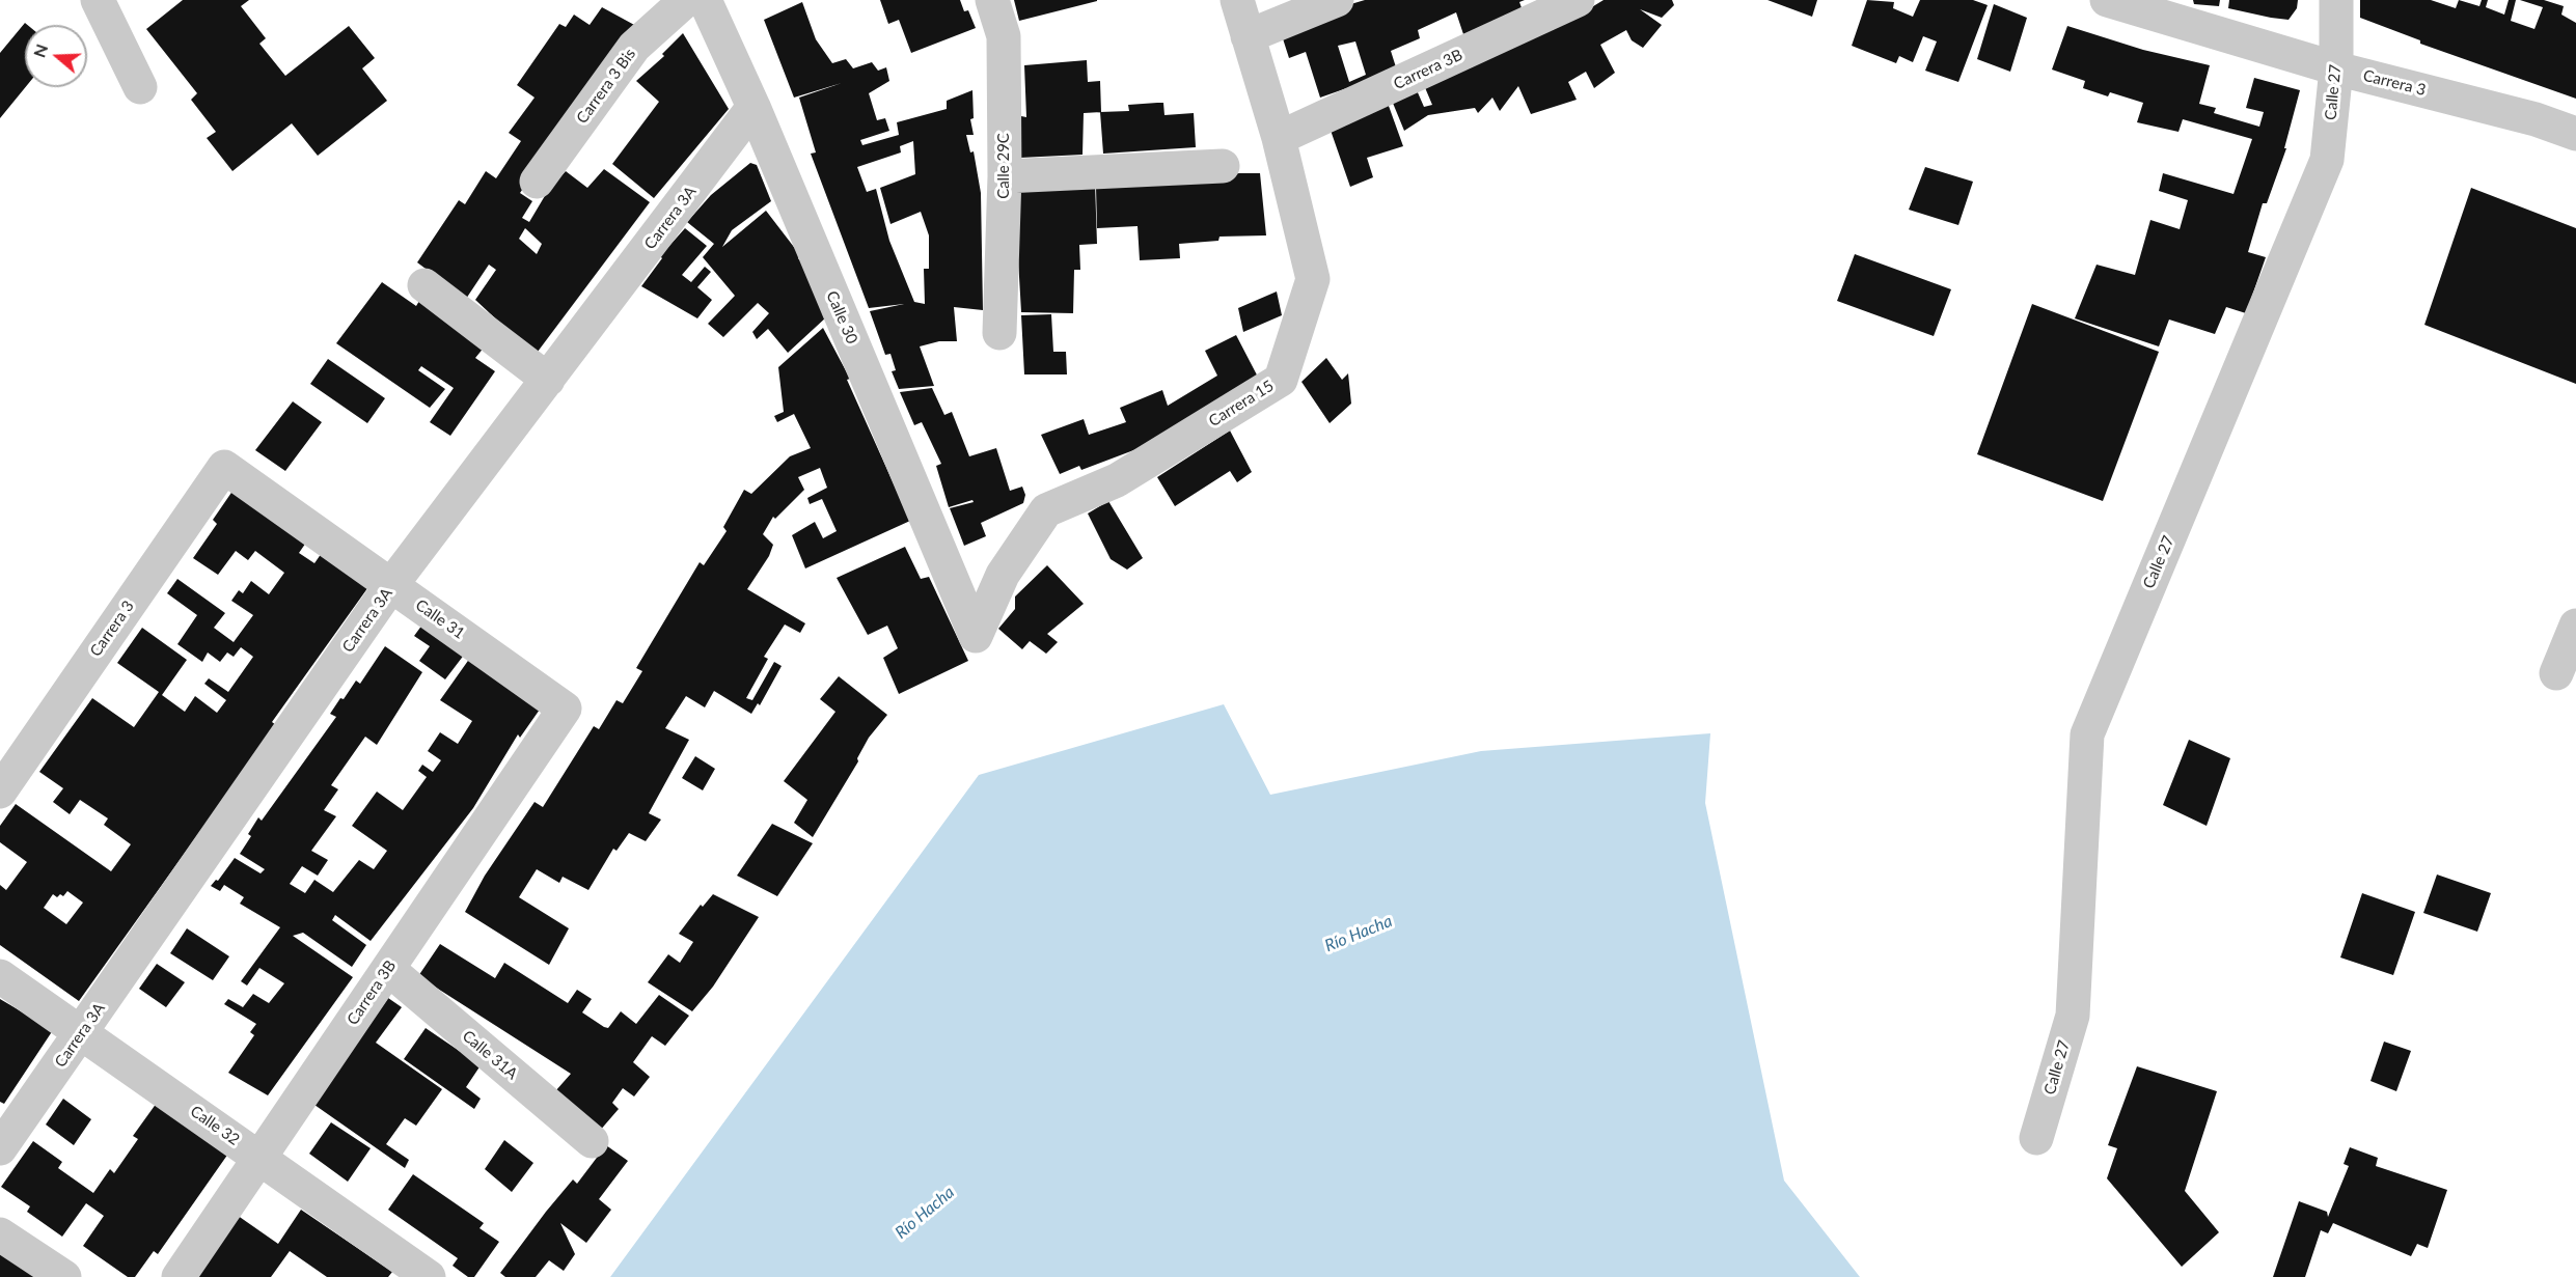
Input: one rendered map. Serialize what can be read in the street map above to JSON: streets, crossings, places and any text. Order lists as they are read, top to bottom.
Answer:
{
  "streets": {
    "street": [
      "Carrera 3B",
      "Carrera 3",
      "Carrera 3 Bis",
      "Calle 27",
      "Calle 29C",
      "Carrera 3A",
      "Calle 30",
      "Carrera 15",
      "Calle 31",
      "Calle 31A",
      "Calle 32"
    ]
  },
  "crossings": [
    ["Carrera 3B", "Carrera 15"],
    ["Carrera 3B", "Calle 31"],
    ["Carrera 3B", "Calle 31A"],
    ["Carrera 3B", "Calle 32"],
    ["Carrera 3", "Calle 27"],
    ["Carrera 3", "Calle 31"],
    ["Carrera 3A", "Calle 30"],
    ["Carrera 3A", "Calle 31"],
    ["Carrera 3A", "Calle 32"],
    ["Calle 30", "Carrera 15"]
  ],
  "water": ["Río Hacha"],
  "north": "left"
}
